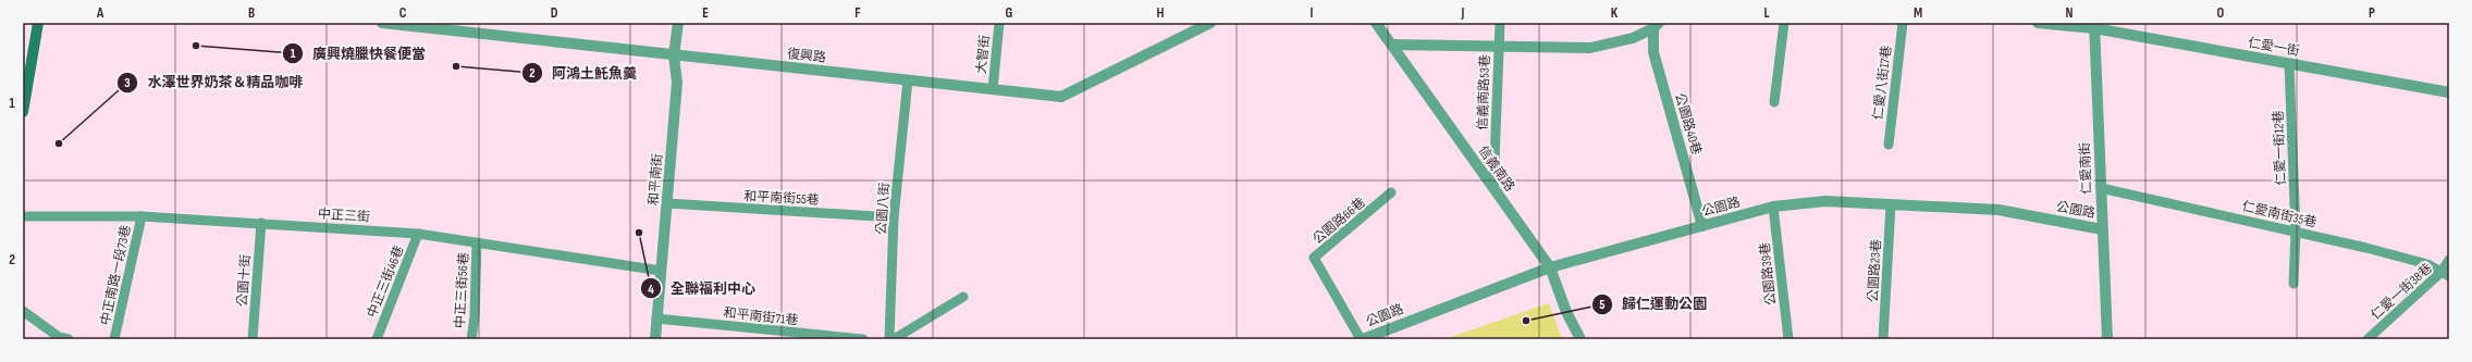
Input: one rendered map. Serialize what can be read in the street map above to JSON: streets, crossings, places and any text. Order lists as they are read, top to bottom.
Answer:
{
  "streets": {
    "street": [
      "仁愛一街",
      "復興路",
      "公園路40巷",
      "信義南路",
      "仁愛南街",
      "和平南街",
      "公園路"
    ],
    "lane": [
      "大智街",
      "仁愛八街17巷",
      "信義南路53巷",
      "仁愛一街12巷",
      "和平南街55巷",
      "公園八街",
      "仁愛南街35巷",
      "中正三街",
      "公園路66巷",
      "公園路23巷",
      "公園路39巷",
      "中正南路一段73巷",
      "公園十街",
      "中正三街46巷",
      "中正三街56巷",
      "仁愛一街38巷",
      "和平南街71巷"
    ]
  },
  "crossings": [
    ["仁愛一街", "仁愛一街12巷"],
    ["仁愛一街", "仁愛南街"],
    ["大智街", "復興路"],
    ["復興路", "和平南街"],
    ["復興路", "公園八街"],
    ["信義南路53巷", "信義南路"],
    ["公園路40巷", "公園路"],
    ["仁愛一街12巷", "仁愛南街35巷"],
    ["信義南路", "公園路"],
    ["仁愛南街", "公園路"],
    ["仁愛南街", "仁愛南街35巷"],
    ["和平南街", "和平南街55巷"],
    ["和平南街", "中正三街"],
    ["和平南街", "和平南街71巷"],
    ["和平南街55巷", "公園八街"],
    ["公園路", "公園路66巷"],
    ["公園路", "公園路23巷"],
    ["公園路", "公園路39巷"],
    ["仁愛南街35巷", "仁愛一街38巷"],
    ["中正三街", "中正南路一段73巷"],
    ["中正三街", "公園十街"],
    ["中正三街", "中正三街46巷"],
    ["中正三街", "中正三街56巷"]
  ],
  "places": [
    "廣興燒臘快餐便當",
    "阿鴻土魠魚羹",
    "水澤世界奶茶＆精品咖啡",
    "全聯福利中心",
    "歸仁運動公園"
  ],
  "grid": {
    "columns": [
      "A",
      "B",
      "C",
      "D",
      "E",
      "F",
      "G",
      "H",
      "I",
      "J",
      "K",
      "L",
      "M",
      "N",
      "O",
      "P"
    ],
    "rows": ["1", "2"]
  }
}
